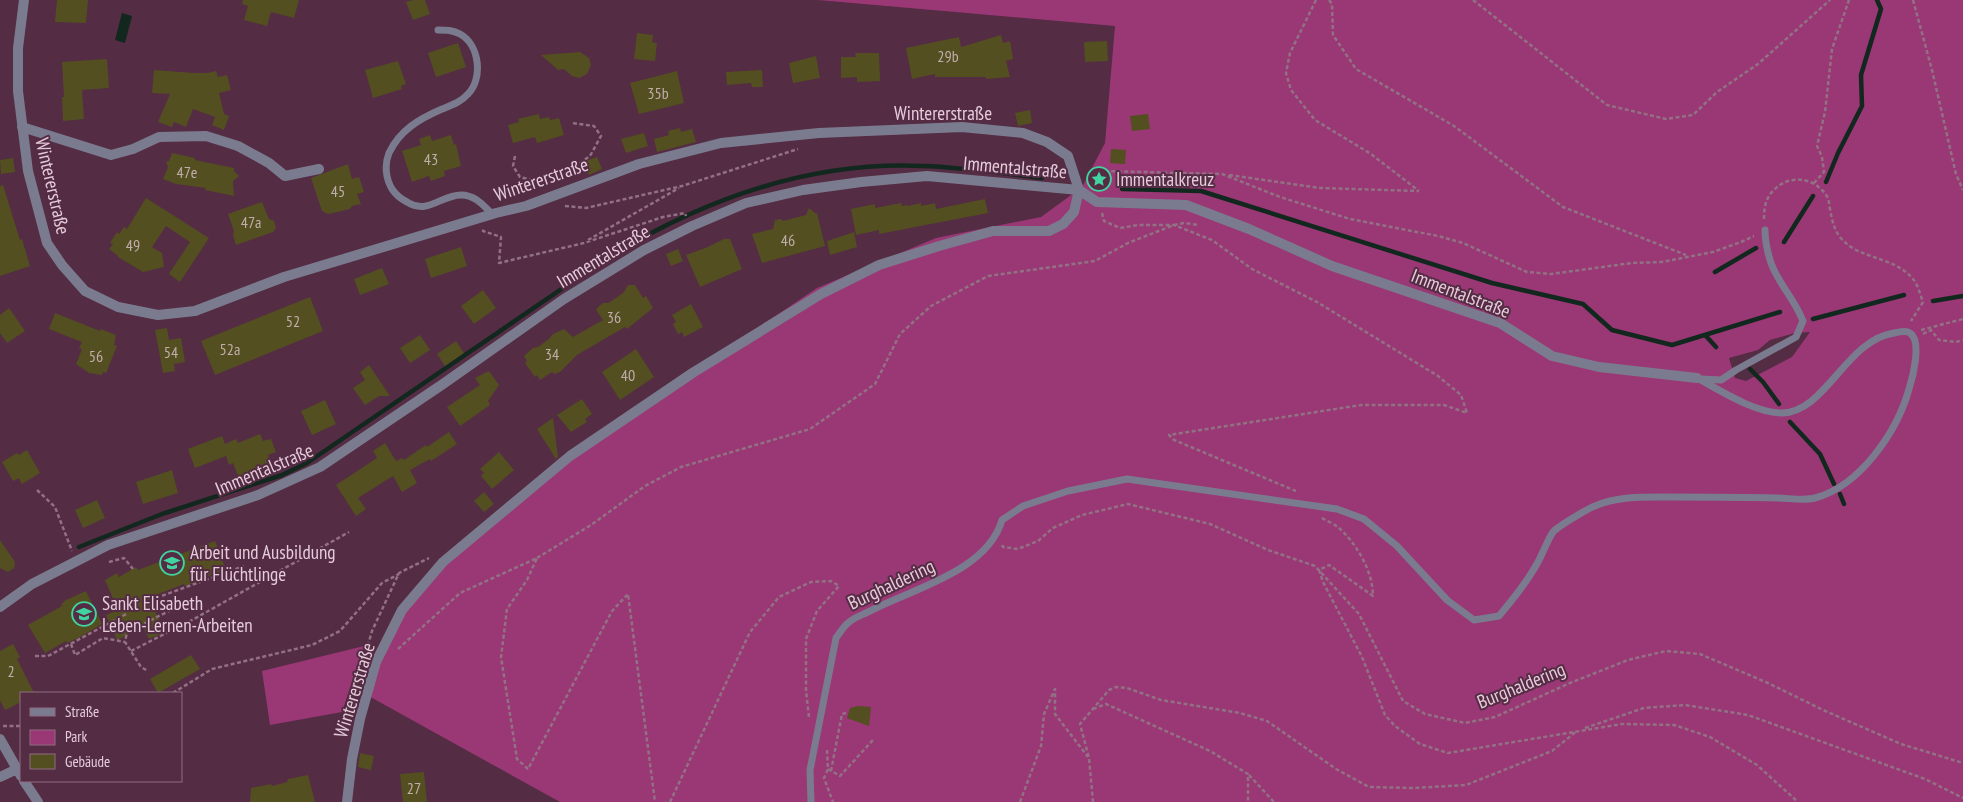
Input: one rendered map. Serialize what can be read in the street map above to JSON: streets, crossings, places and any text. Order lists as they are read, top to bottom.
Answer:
{
  "streets": {
    "street": ["Wintererstraße", "Immentalstraße"],
    "lane": ["Burghaldering"]
  },
  "crossings": [
    ["Wintererstraße", "Immentalstraße"]
  ],
  "places": {
    "place": ["Immentalkreuz"],
    "school or university": ["Arbeit und Ausbildung für Flüchtlinge", "Sankt Elisabeth Leben-Lernen-Arbeiten"]
  },
  "house_numbers": [
    "29b",
    "35b",
    "43",
    "47e",
    "45",
    "47a",
    "46",
    "49",
    "36",
    "52",
    "52a",
    "54",
    "34",
    "56",
    "40",
    "2",
    "27"
  ],
  "legend": ["Straße", "Park", "Gebäude"]
}
